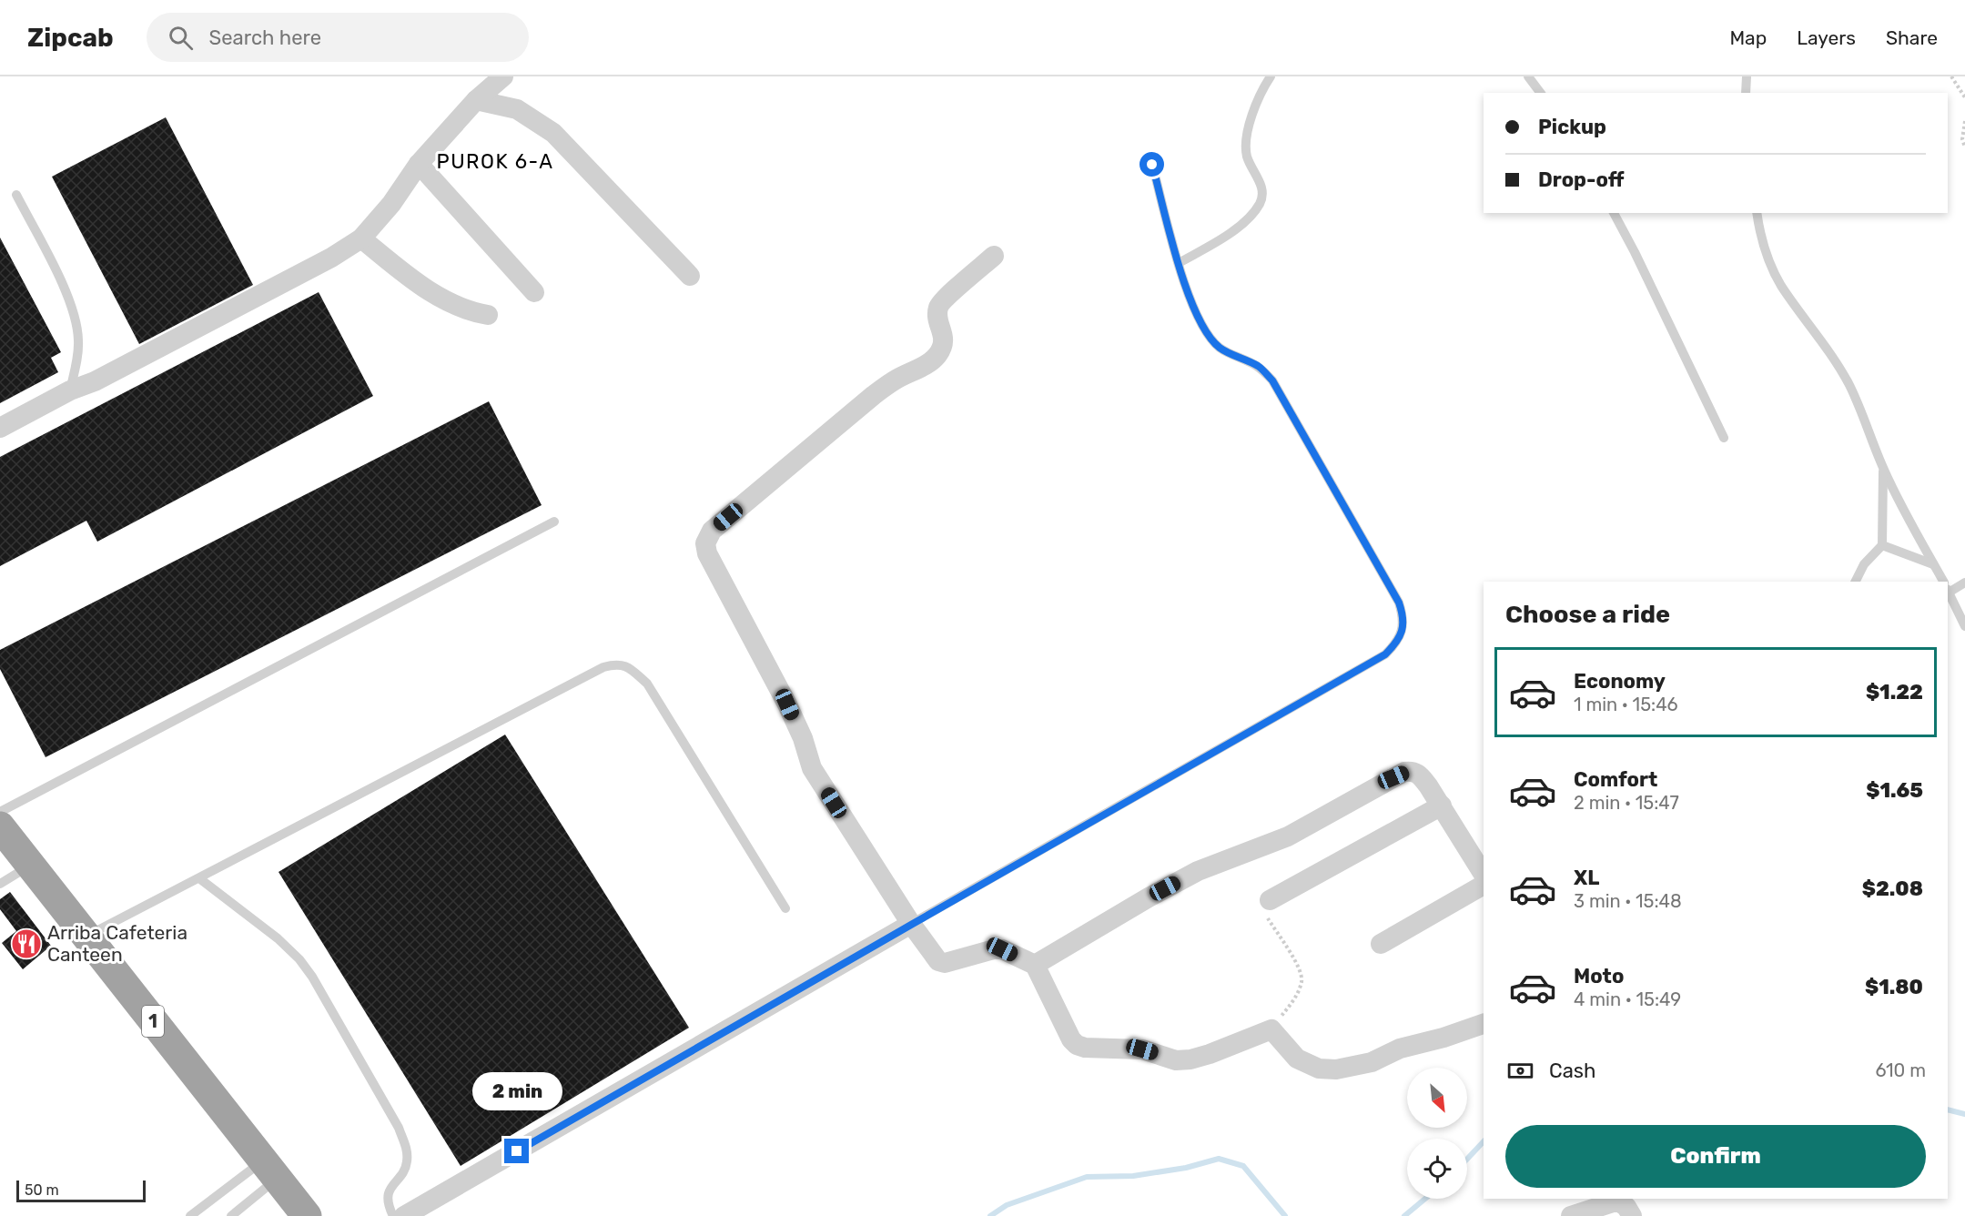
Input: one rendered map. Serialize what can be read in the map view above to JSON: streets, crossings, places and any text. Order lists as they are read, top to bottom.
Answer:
{
  "streets": {
    "highway": ["1"]
  },
  "districts": ["PUROK 6-A"],
  "places": {
    "restaurant": ["Arriba Cafeteria Canteen"]
  },
  "scale_bar": "50 m",
  "north": "bottom right",
  "page": {
    "header": "Zipcab",
    "search": "Search here",
    "nav": ["Map", "Layers", "Share"],
    "banner": ["Pickup", "Drop-off"],
    "heading": "Choose a ride",
    "list": [
      {
        "name": "Economy",
        "note": "1 min · 15:46",
        "value": "$1.22"
      },
      {
        "name": "Comfort",
        "note": "2 min · 15:47",
        "value": "$1.65"
      },
      {
        "name": "XL",
        "note": "3 min · 15:48",
        "value": "$2.08"
      },
      {
        "name": "Moto",
        "note": "4 min · 15:49",
        "value": "$1.80"
      }
    ],
    "pay": ["Cash", "610 m"],
    "bubble": "2 min",
    "buttons": "Confirm",
    "scale": "50 m"
  }
}
